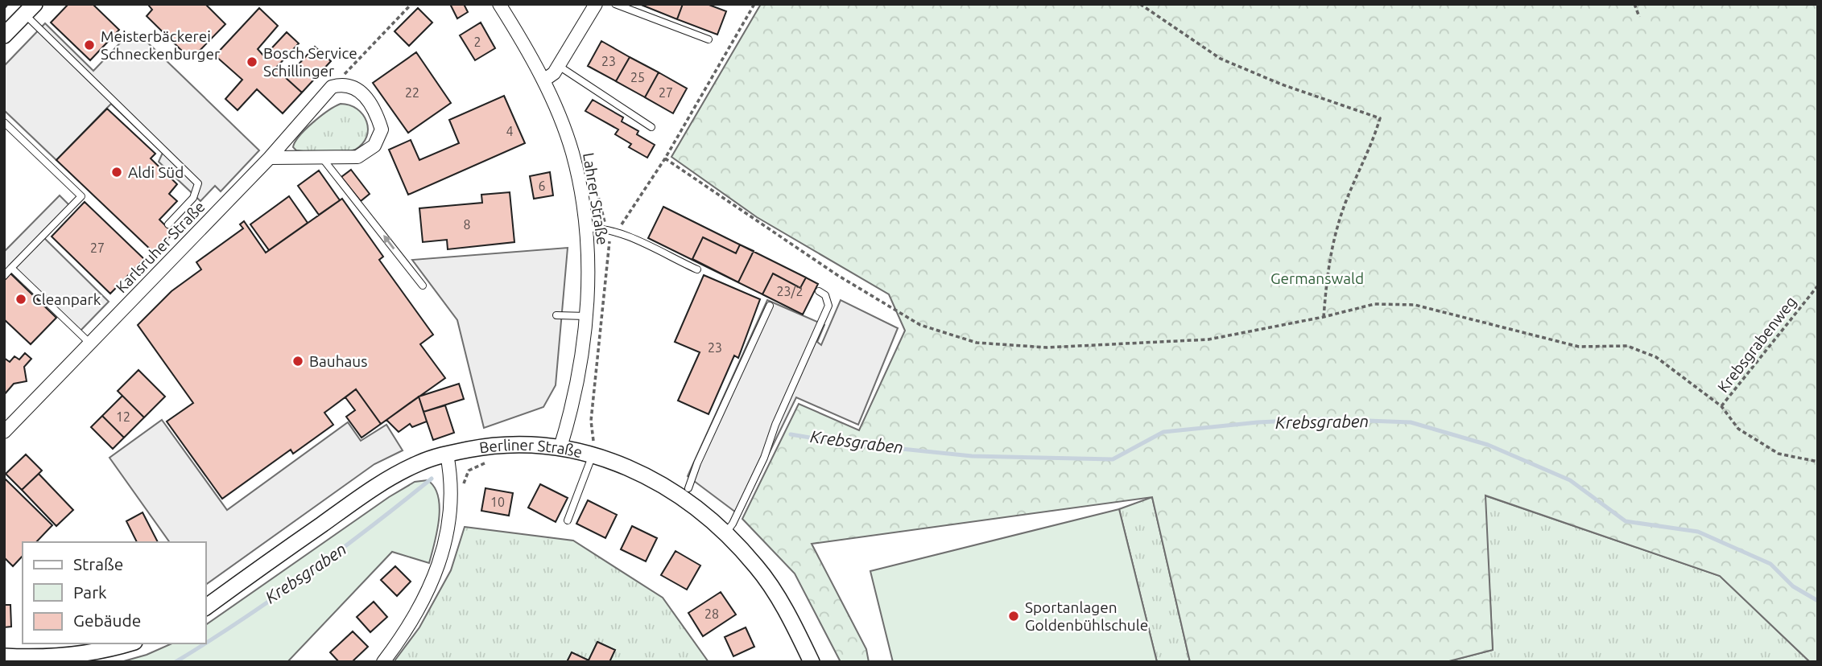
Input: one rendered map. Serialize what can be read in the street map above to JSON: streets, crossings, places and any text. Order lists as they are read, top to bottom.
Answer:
{
  "streets": {
    "street": ["Lahrer Straße", "Karlsruher Straße", "Berliner Straße"],
    "path": ["Krebsgrabenweg"]
  },
  "crossings": [
    ["Lahrer Straße", "Berliner Straße"]
  ],
  "water": ["Krebsgraben"],
  "parks": ["Germanswald"],
  "places": [
    "Meisterbäckerei Schneckenburger",
    "Bosch Service Schillinger",
    "Aldi Süd",
    "Cleanpark",
    "Bauhaus",
    "Sportanlagen Goldenbühlschule"
  ],
  "house_numbers": [
    "2",
    "23",
    "25",
    "22",
    "27",
    "4",
    "6",
    "8",
    "27",
    "23/2",
    "23",
    "12",
    "10",
    "28"
  ],
  "legend": ["Straße", "Park", "Gebäude"]
}
